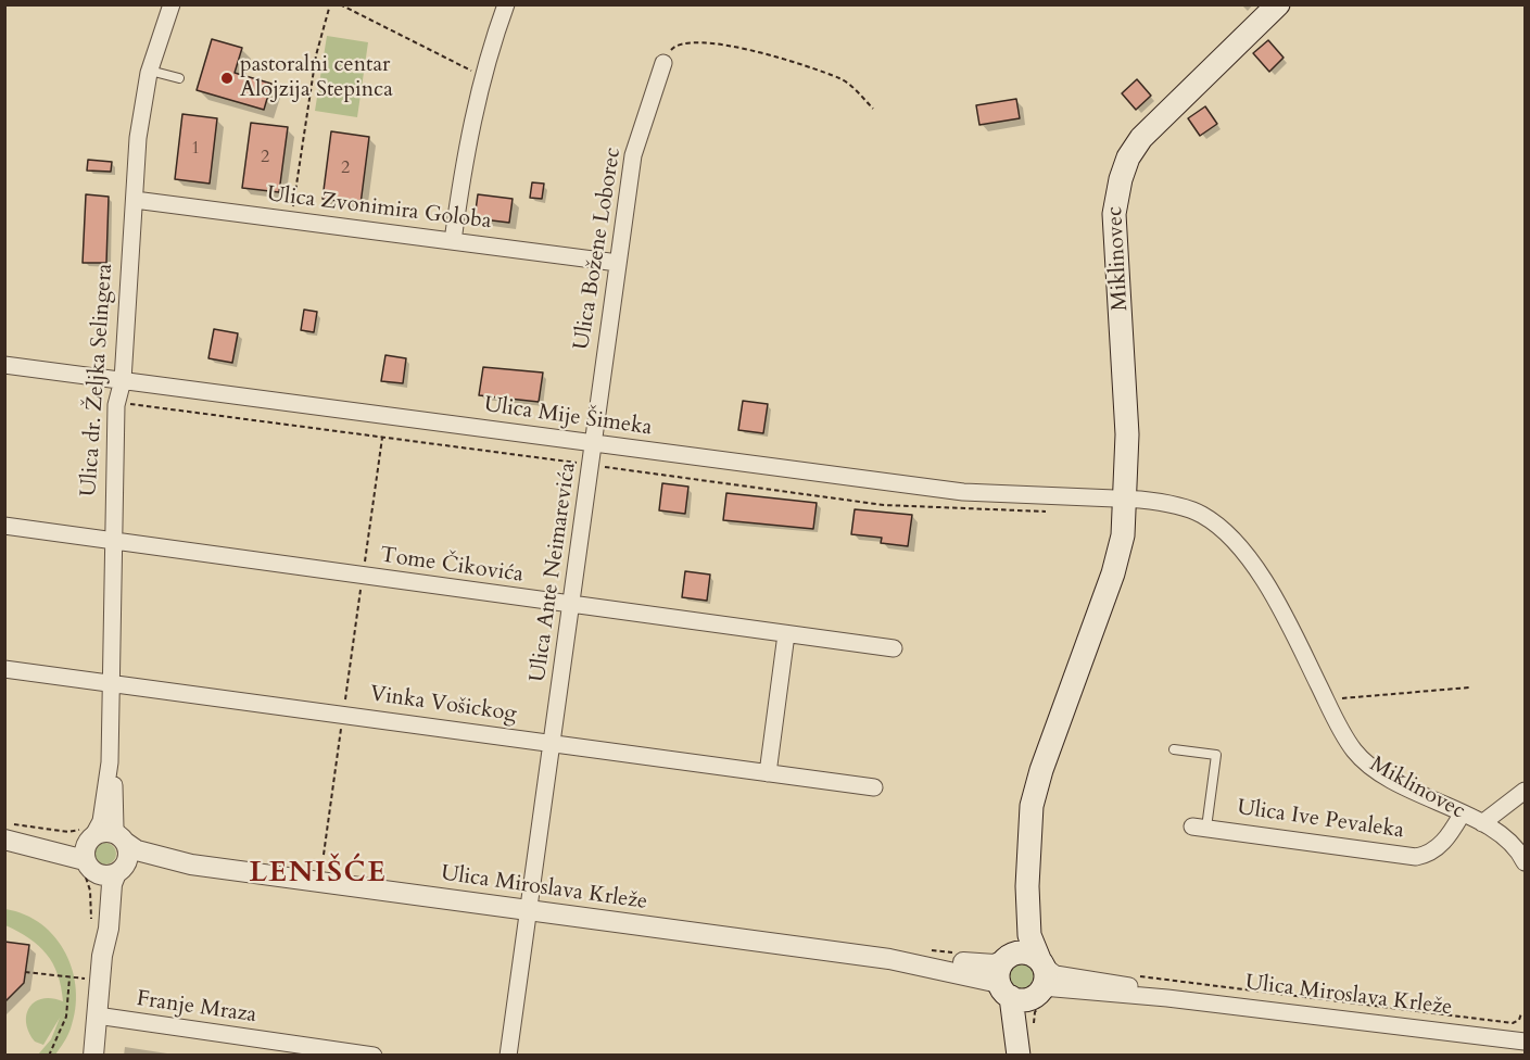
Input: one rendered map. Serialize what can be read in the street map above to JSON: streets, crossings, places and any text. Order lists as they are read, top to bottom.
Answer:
{
  "streets": {
    "main road": ["Miklinovec"],
    "street": [
      "Ulica Zvonimira Goloba",
      "Ulica Božene Loborec",
      "Ulica dr. Željka Selingera",
      "Ulica Mije Šimeka",
      "Tome Čikovića",
      "Ulica Ante Neimarevića",
      "Vinka Vošickog",
      "Ulica Ive Pevaleka",
      "Ulica Miroslava Krleže",
      "Franje Mraza"
    ]
  },
  "crossings": [
    ["Ulica Zvonimira Goloba", "Ulica Božene Loborec"],
    ["Ulica Zvonimira Goloba", "Ulica dr. Željka Selingera"],
    ["Ulica Božene Loborec", "Ulica Mije Šimeka"],
    ["Ulica Božene Loborec", "Ulica Ante Neimarevića"],
    ["Miklinovec", "Ulica Mije Šimeka"],
    ["Miklinovec", "Ulica Ive Pevaleka"],
    ["Miklinovec", "Ulica Miroslava Krleže"],
    ["Ulica dr. Željka Selingera", "Ulica Mije Šimeka"],
    ["Ulica dr. Željka Selingera", "Tome Čikovića"],
    ["Ulica dr. Željka Selingera", "Vinka Vošickog"],
    ["Ulica dr. Željka Selingera", "Ulica Miroslava Krleže"],
    ["Ulica Mije Šimeka", "Ulica Ante Neimarevića"],
    ["Tome Čikovića", "Ulica Ante Neimarevića"],
    ["Ulica Ante Neimarevića", "Vinka Vošickog"],
    ["Ulica Ante Neimarevića", "Ulica Miroslava Krleže"]
  ],
  "districts": ["LENIŠĆE"],
  "places": ["pastoralni centar Alojzija Stepinca"],
  "house_numbers": ["1", "2", "2"]
}
